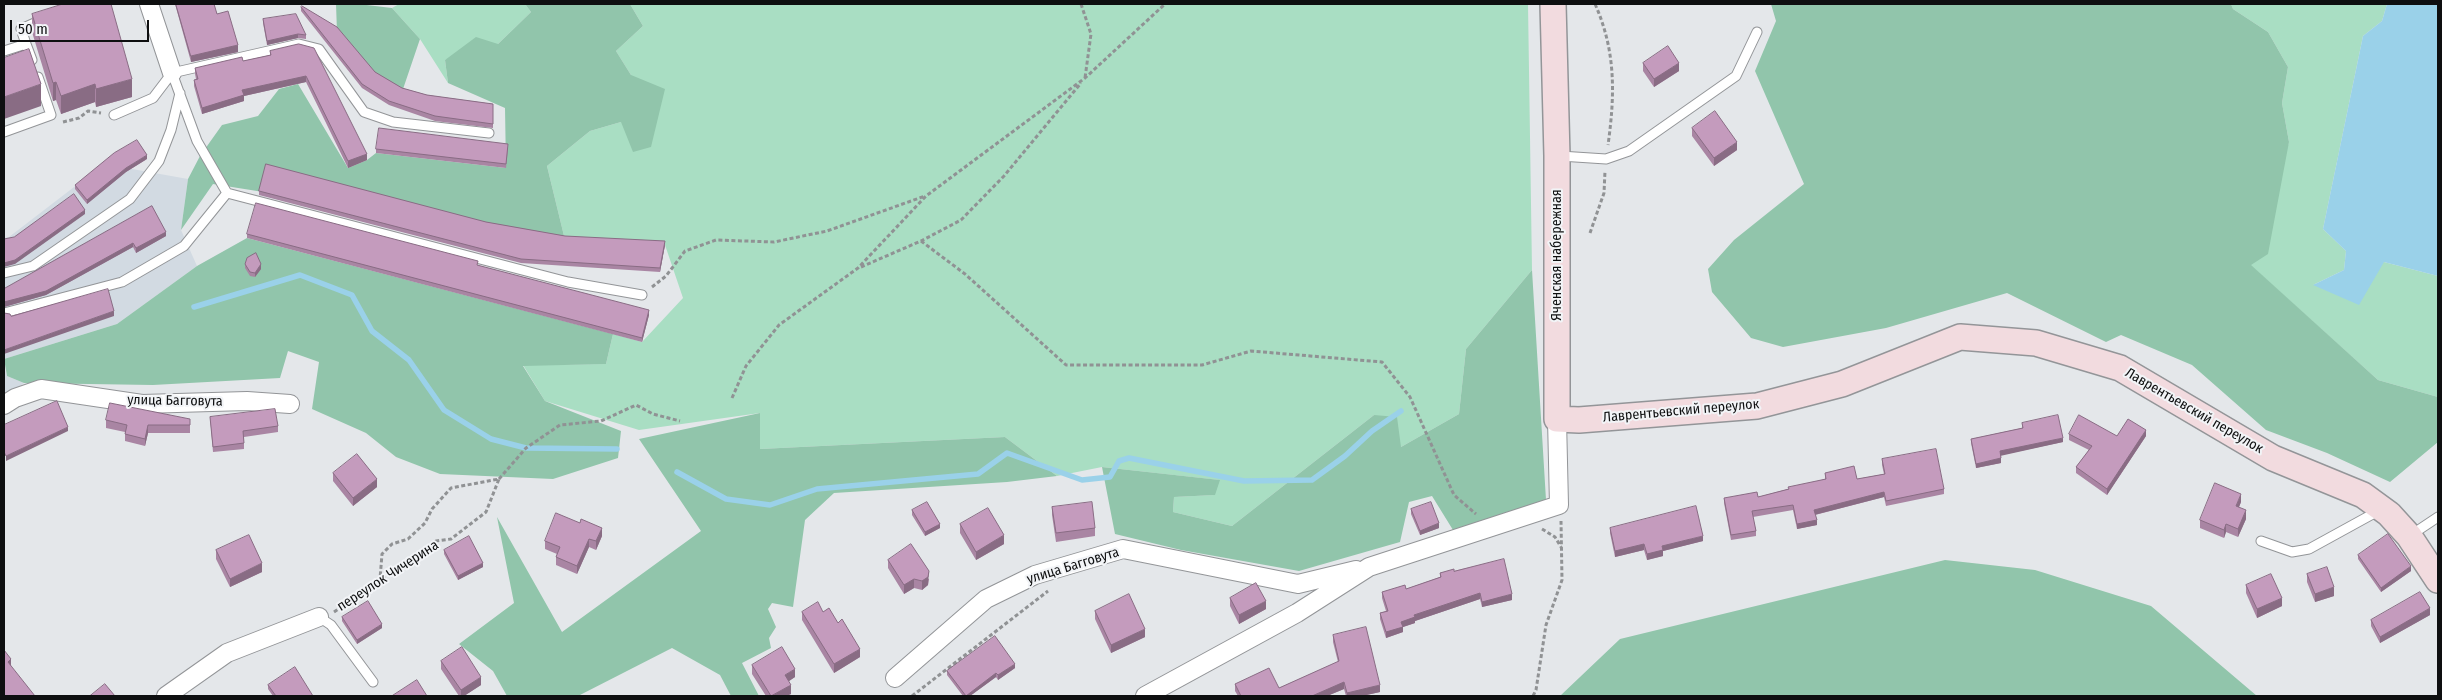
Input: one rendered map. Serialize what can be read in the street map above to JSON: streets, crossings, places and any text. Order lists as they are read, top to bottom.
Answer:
{
  "streets": {
    "street": ["Яченская набережная", "улица Багговута", "Лаврентьевский переулок"],
    "path": ["переулок Чичерина"]
  },
  "crossings": [
    ["Яченская набережная", "Лаврентьевский переулок"]
  ],
  "scale_bar": "50 m"
}
